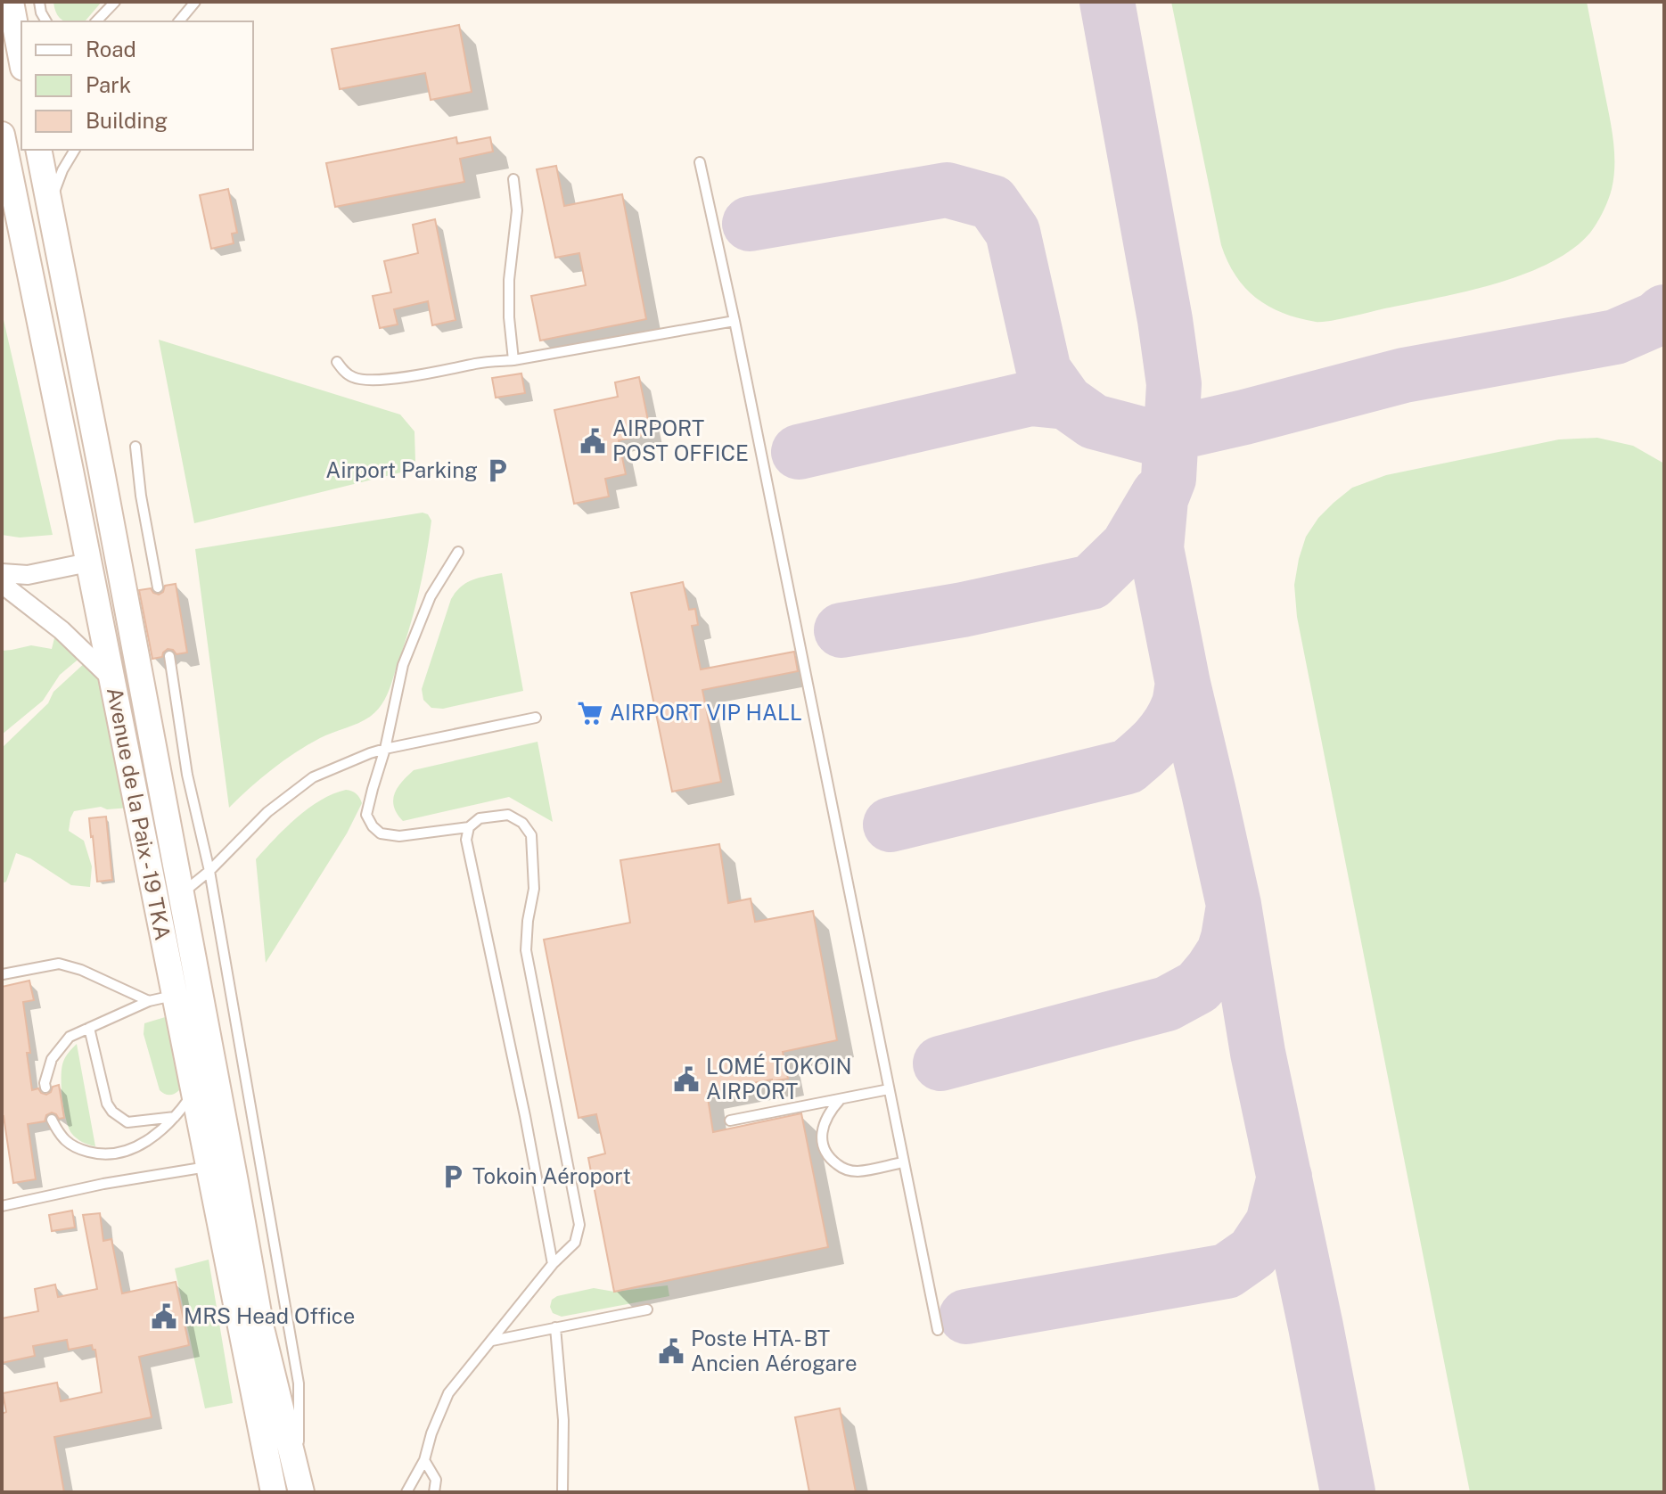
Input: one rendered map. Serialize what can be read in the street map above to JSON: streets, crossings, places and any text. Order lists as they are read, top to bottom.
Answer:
{
  "streets": {
    "main road": ["Avenue de la Paix - 19 TKA"]
  },
  "places": {
    "public building": [
      "AIRPORT POST OFFICE",
      "LOMÉ TOKOIN AIRPORT",
      "MRS Head Office",
      "Poste HTA- BT Ancien Aérogare"
    ],
    "parking": ["Airport Parking", "Tokoin Aéroport"],
    "supermarket": ["AIRPORT VIP HALL"]
  },
  "legend": ["Road", "Park", "Building"]
}
